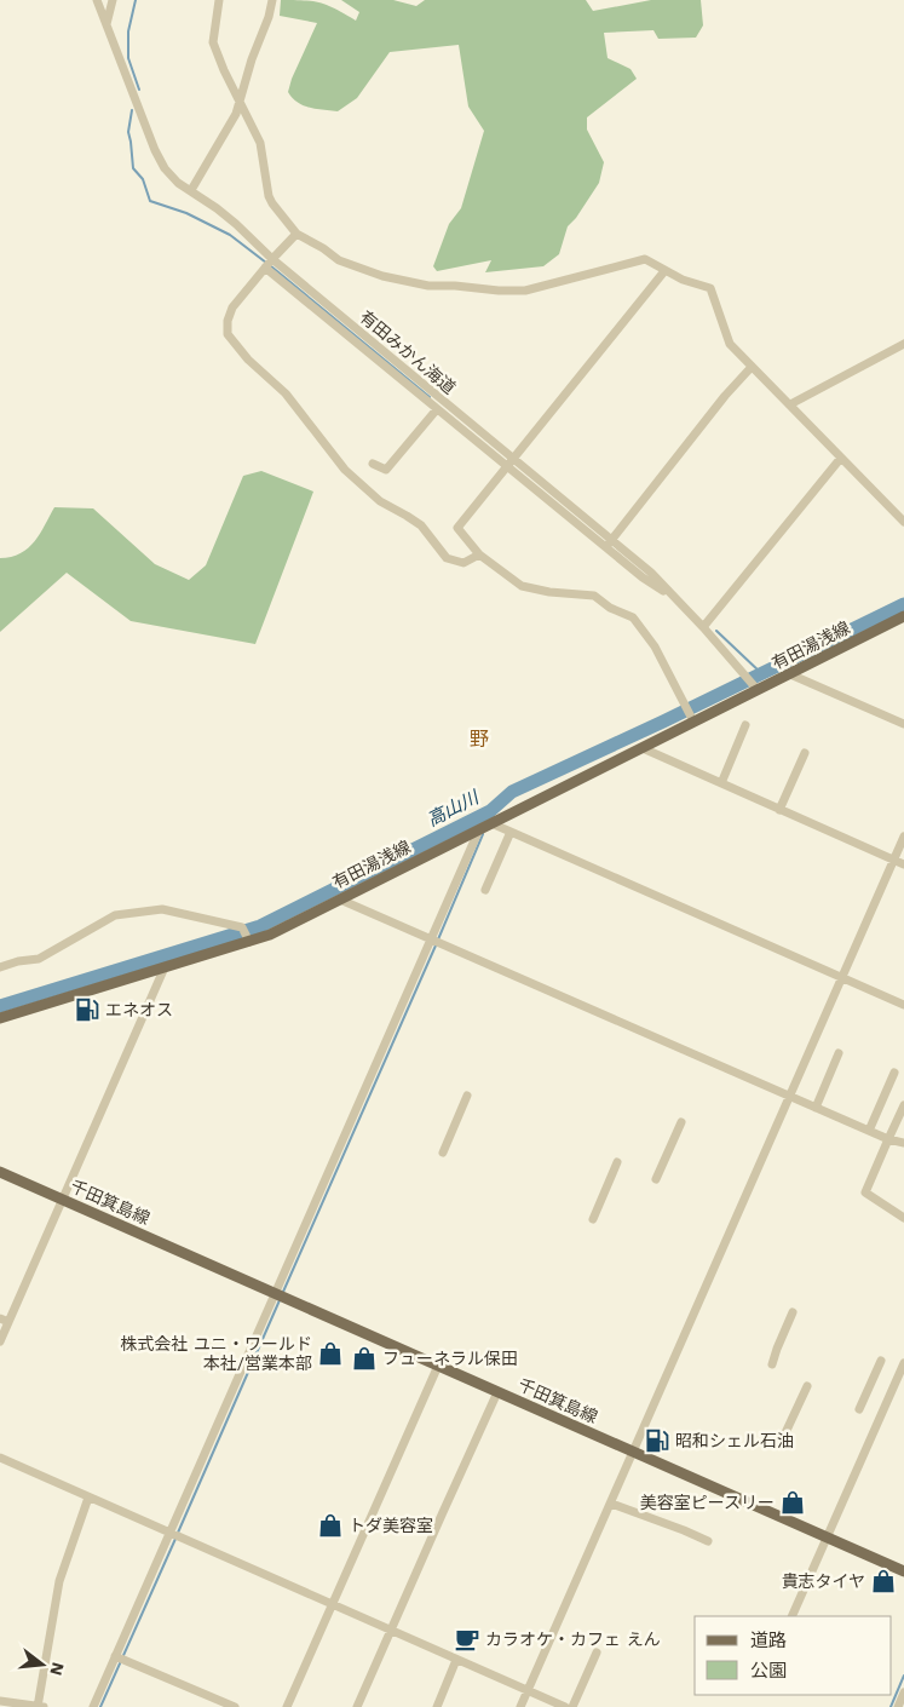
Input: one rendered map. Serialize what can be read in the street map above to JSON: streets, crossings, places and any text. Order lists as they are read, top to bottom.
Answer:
{
  "streets": {
    "main road": ["有田湯浅線", "千田箕島線"],
    "street": ["有田みかん海道"]
  },
  "crossings": [
    ["有田みかん海道", "有田湯浅線"]
  ],
  "districts": ["野"],
  "water": ["高山川"],
  "places": {
    "fuel station": ["エネオス", "昭和シェル石油"],
    "shop": [
      "株式会社 ユニ・ワールド 本社/営業本部",
      "フューネラル保田",
      "美容室ピースリー",
      "トダ美容室",
      "貴志タイヤ"
    ],
    "cafe": ["カラオケ・カフェ えん"]
  },
  "legend": ["道路", "公園"],
  "north": "right"
}
